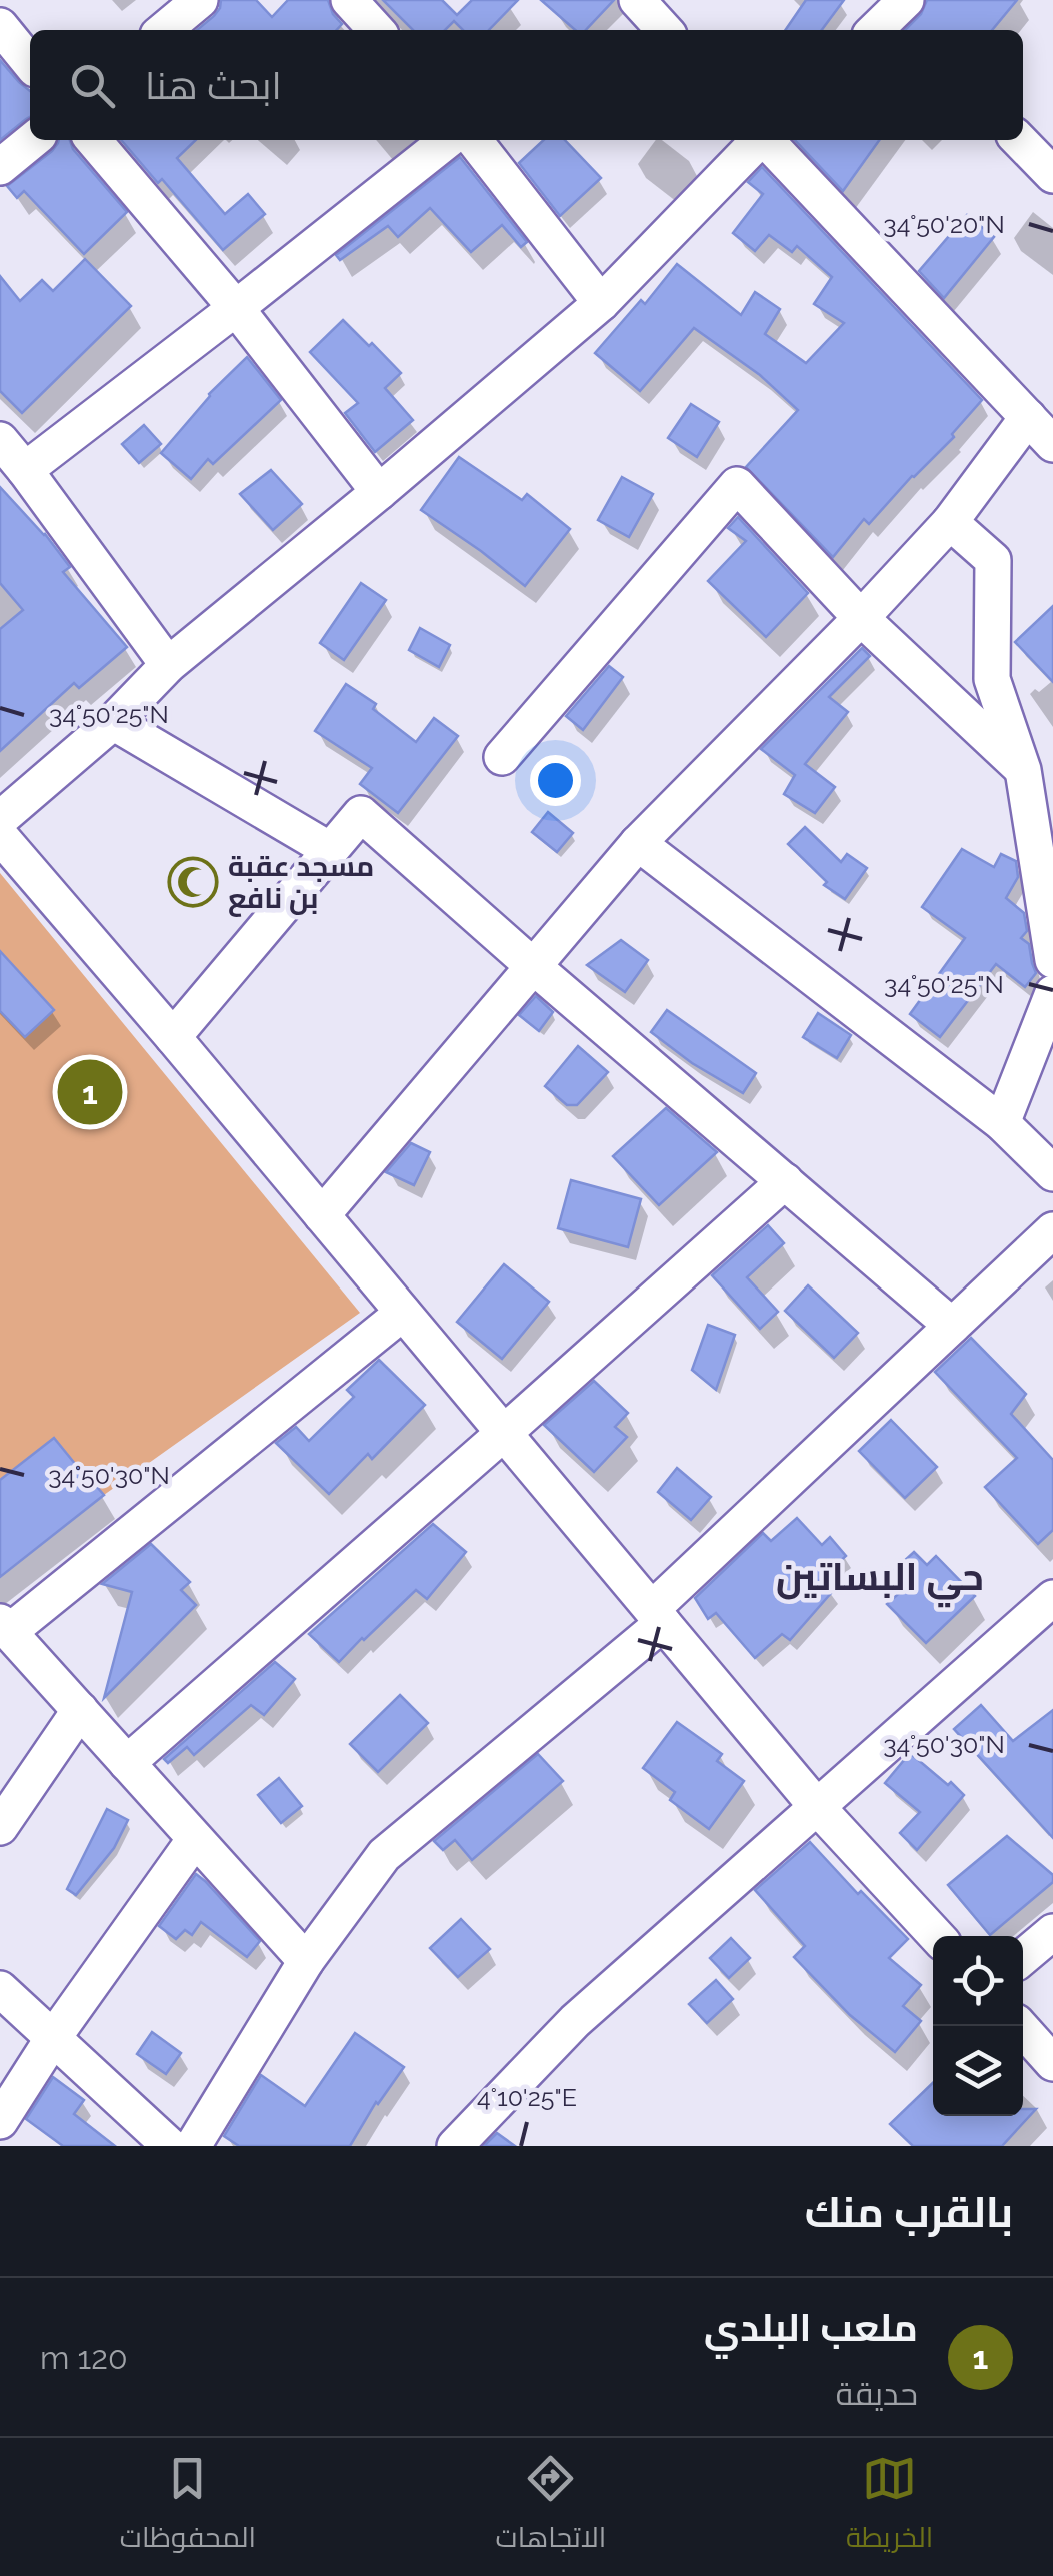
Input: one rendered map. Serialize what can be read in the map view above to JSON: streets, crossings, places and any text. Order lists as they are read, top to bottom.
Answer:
{
  "districts": ["حي البساتين"],
  "places": {
    "mosque": ["مسجد عقبة بن نافع"]
  },
  "page": {
    "search": "ابحث هنا",
    "pins": "1",
    "heading": "بالقرب منك",
    "list": [
      {
        "mark": "1",
        "name": "ملعب البلدي",
        "note": "حديقة",
        "value": "120 m"
      }
    ],
    "nav": ["الخريطة", "الاتجاهات", "المحفوظات"]
  },
  "coordinates": [
    "34°50'20\"N",
    "34°50'25\"N",
    "34°50'30\"N",
    "4°10'25\"E"
  ]
}
